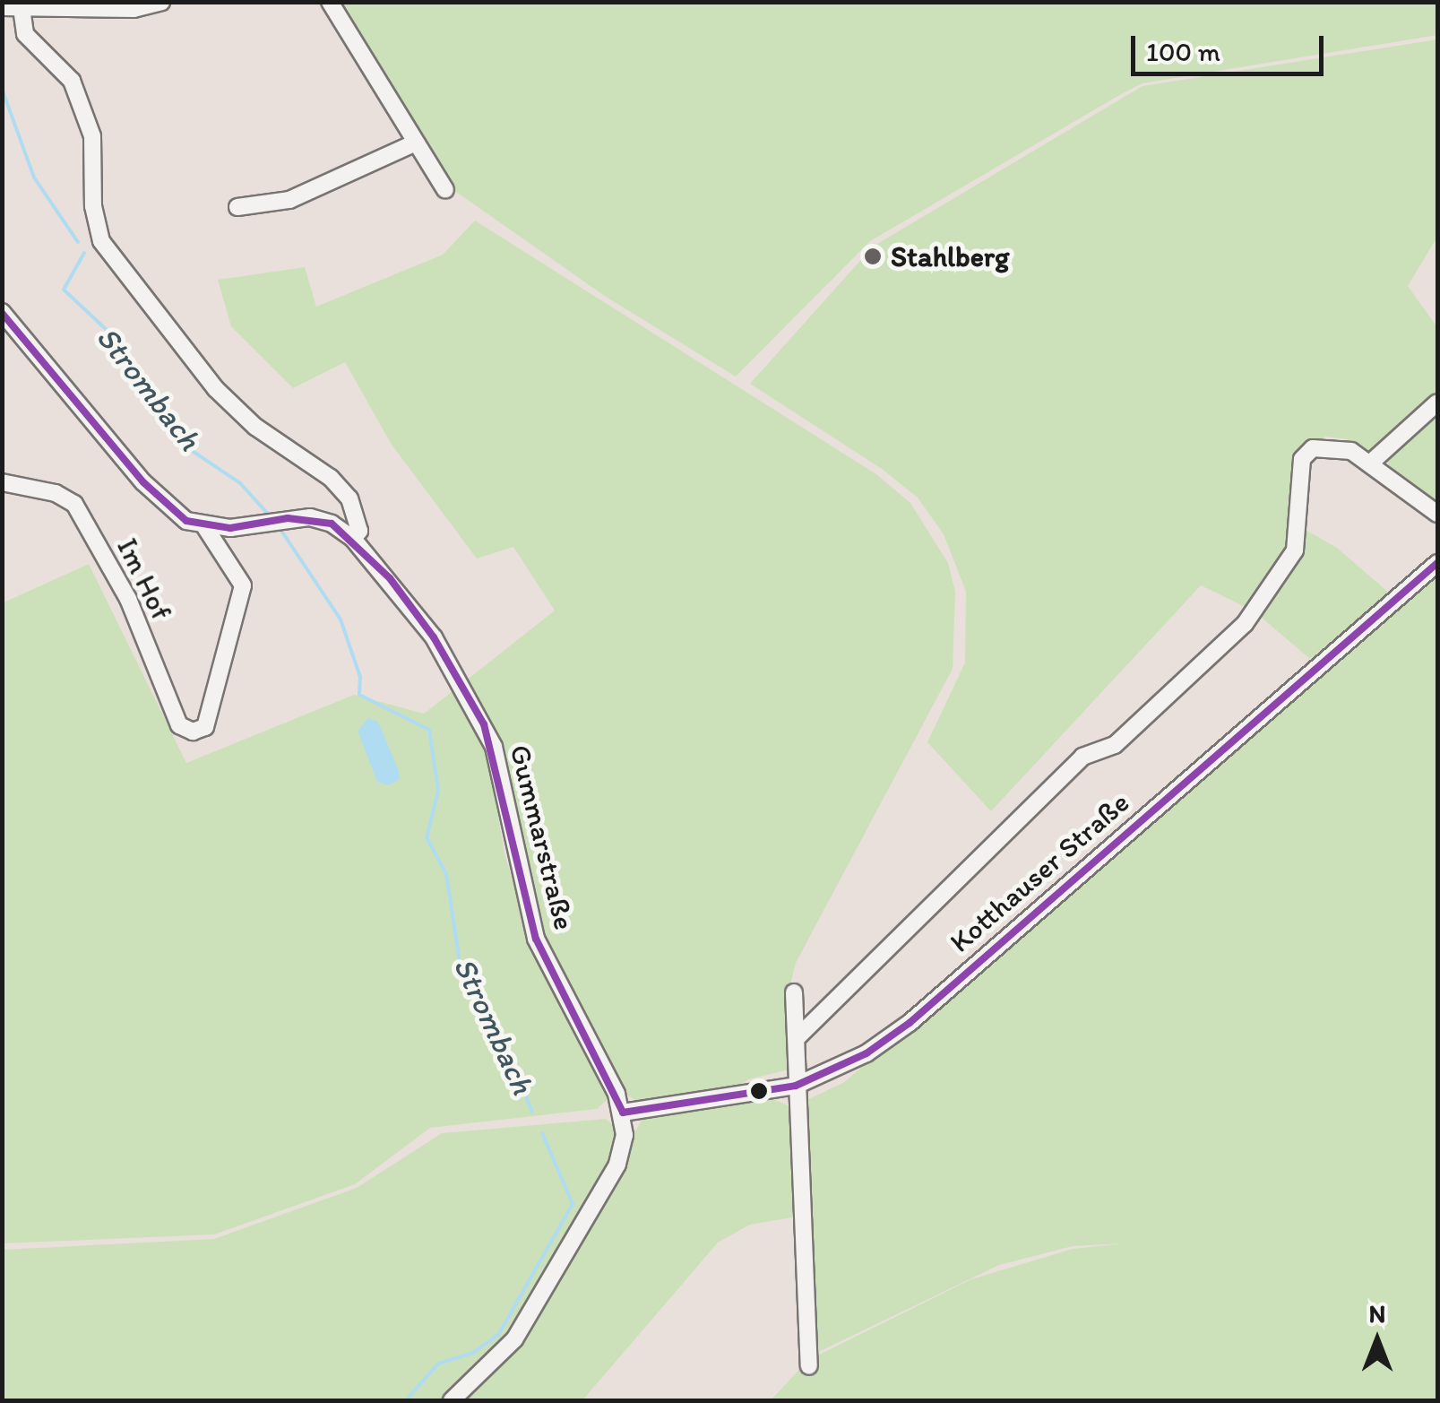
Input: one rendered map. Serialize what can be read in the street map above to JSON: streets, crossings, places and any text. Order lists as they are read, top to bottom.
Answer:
{
  "streets": {
    "street": ["Im Hof", "Gummarstraße", "Kotthauser Straße"]
  },
  "crossings": [
    ["Im Hof", "Gummarstraße"],
    ["Gummarstraße", "Kotthauser Straße"]
  ],
  "water": ["Strombach"],
  "places": ["Stahlberg"],
  "scale_bar": "100 m",
  "north": "top"
}
